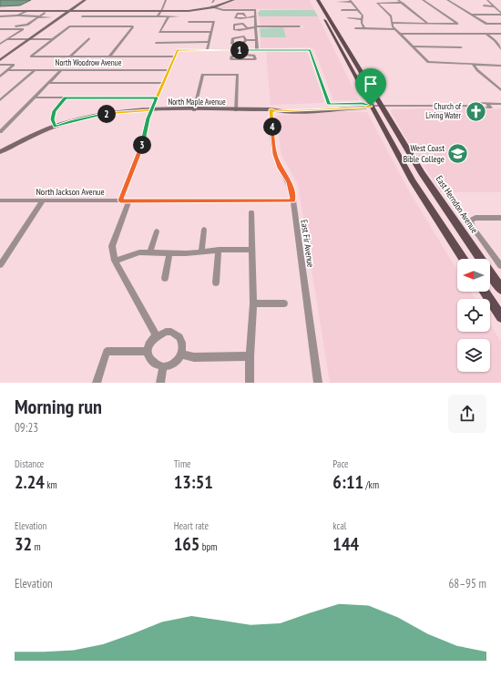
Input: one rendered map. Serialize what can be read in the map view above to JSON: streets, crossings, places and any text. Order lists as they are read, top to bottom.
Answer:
{
  "streets": {
    "main road": ["North Maple Avenue", "East Herndon Avenue"],
    "street": ["North Woodrow Avenue", "North Jackson Avenue", "East Fir Avenue"]
  },
  "crossings": [
    ["North Maple Avenue", "East Herndon Avenue"],
    ["North Maple Avenue", "East Fir Avenue"],
    ["North Jackson Avenue", "East Fir Avenue"]
  ],
  "places": {
    "church": ["Church of Living Water"],
    "school or university": ["West Coast Bible College"]
  },
  "north": "left",
  "page": {
    "pins": [
      "1",
      "2",
      "4",
      "3"
    ],
    "heading": ["Morning run", "09:23"],
    "stats": [
      ["Distance", "2.24 km"],
      ["Time", "13:51"],
      ["Pace", "6:11 /km"],
      ["Elevation", "32 m"],
      ["Heart rate", "165 bpm"],
      ["kcal", "144"]
    ],
    "chart": ["Elevation", "68–95 m"]
  }
}
